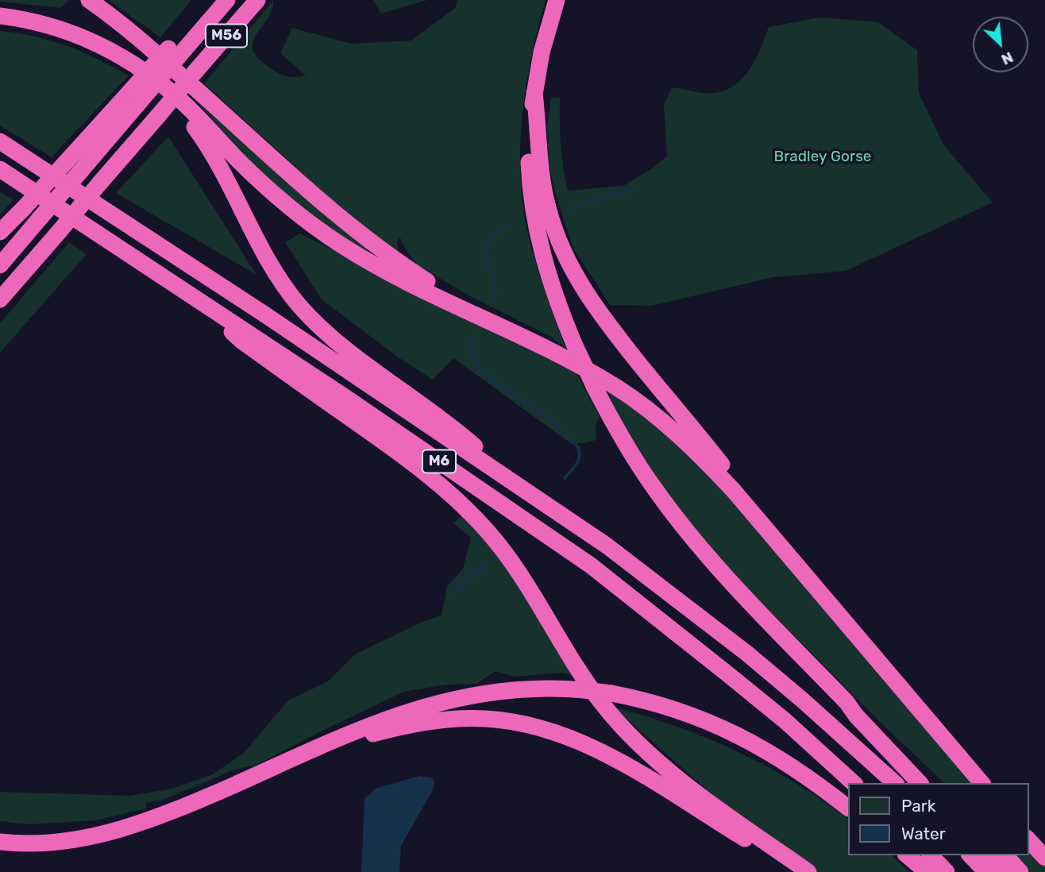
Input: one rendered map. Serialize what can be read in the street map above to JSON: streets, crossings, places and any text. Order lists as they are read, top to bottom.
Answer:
{
  "streets": {
    "highway": ["M56", "M6"]
  },
  "parks": ["Bradley Gorse"],
  "legend": ["Park", "Water"],
  "north": "bottom right"
}
